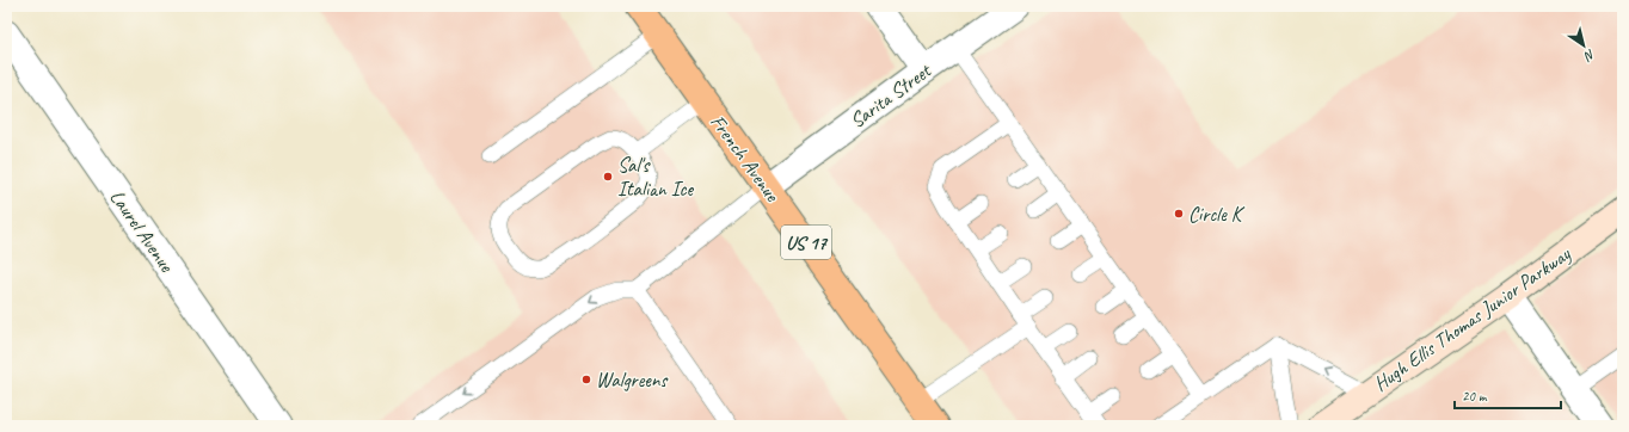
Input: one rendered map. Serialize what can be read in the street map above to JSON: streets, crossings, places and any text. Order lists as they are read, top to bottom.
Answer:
{
  "streets": {
    "main road": ["French Avenue", "US 17", "Hugh Ellis Thomas Junior Parkway"],
    "street": ["Sarita Street", "Laurel Avenue"]
  },
  "crossings": [
    ["Sarita Street", "French Avenue"]
  ],
  "places": ["Sal's Italian Ice", "Circle K", "Walgreens"],
  "scale_bar": "20 m",
  "north": "bottom right"
}
